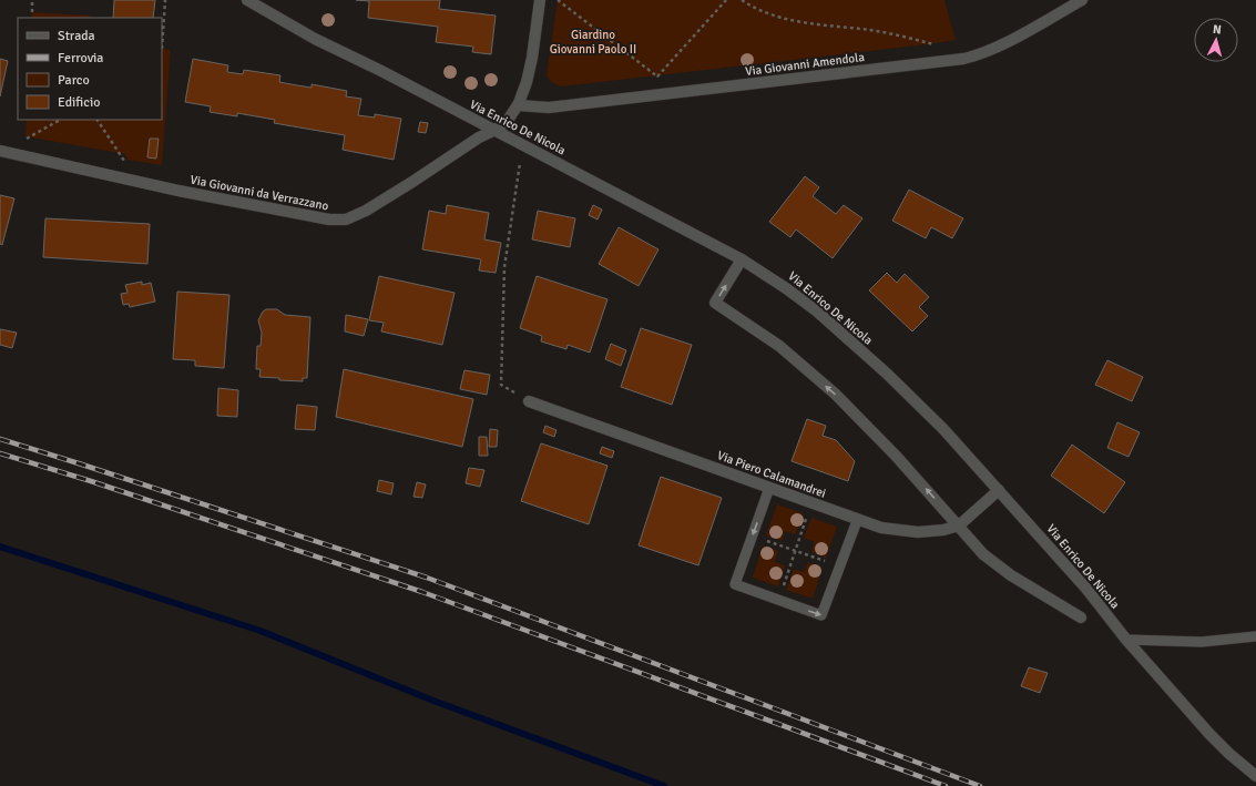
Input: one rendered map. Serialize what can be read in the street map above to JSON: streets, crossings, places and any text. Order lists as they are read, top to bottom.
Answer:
{
  "streets": {
    "street": [
      "Via Giovanni Amendola",
      "Via Enrico De Nicola",
      "Via Giovanni da Verrazzano",
      "Via Piero Calamandrei"
    ]
  },
  "crossings": [
    ["Via Giovanni Amendola", "Via Giovanni da Verrazzano"],
    ["Via Enrico De Nicola", "Via Giovanni da Verrazzano"],
    ["Via Enrico De Nicola", "Via Piero Calamandrei"]
  ],
  "parks": ["Giardino Giovanni Paolo II"],
  "legend": [
    "Strada",
    "Ferrovia",
    "Parco",
    "Edificio"
  ],
  "north": "top"
}
